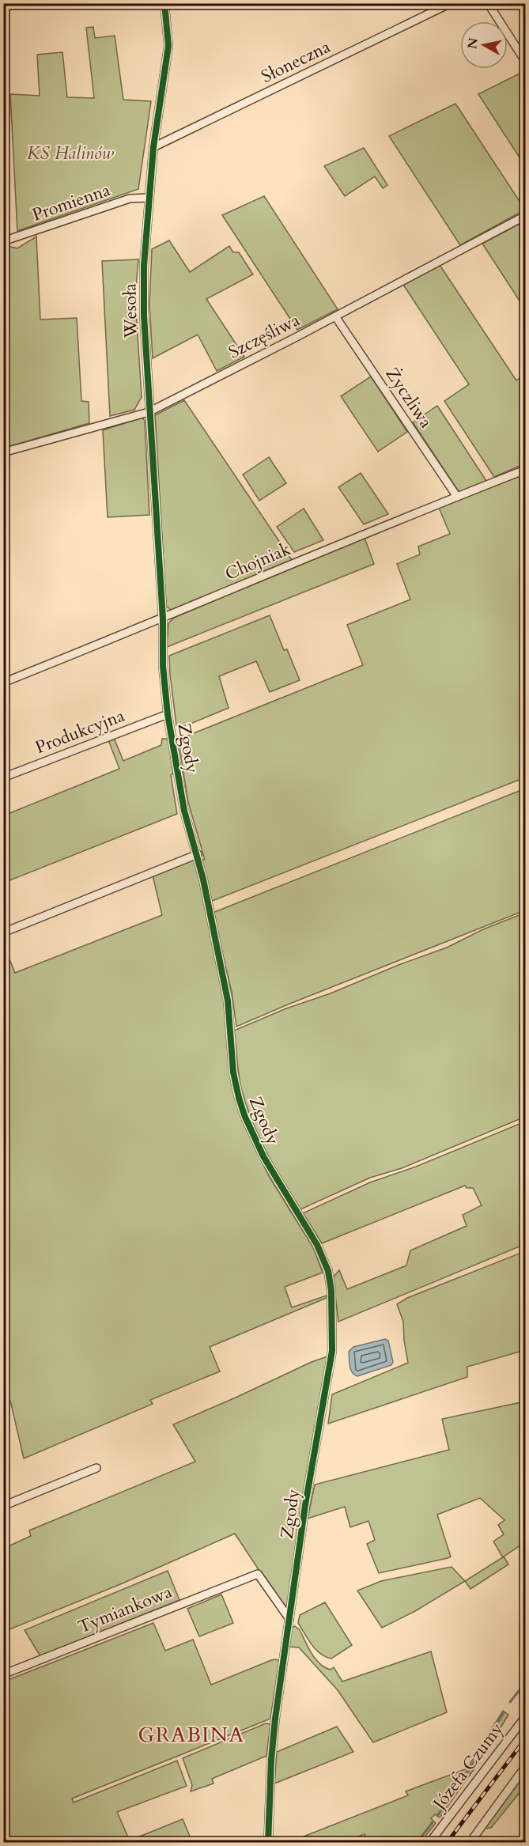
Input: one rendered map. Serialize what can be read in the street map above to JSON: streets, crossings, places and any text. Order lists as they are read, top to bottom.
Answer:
{
  "streets": {
    "street": [
      "Słoneczna",
      "Promienna",
      "Wesoła",
      "Szczęśliwa",
      "Życzliwa",
      "Chojniak",
      "Produkcyjna",
      "Zgody",
      "Tymiankowa",
      "Józefa Czumy"
    ]
  },
  "crossings": [
    ["Słoneczna", "Wesoła"],
    ["Promienna", "Wesoła"],
    ["Wesoła", "Szczęśliwa"],
    ["Wesoła", "Chojniak"],
    ["Wesoła", "Zgody"],
    ["Szczęśliwa", "Życzliwa"],
    ["Życzliwa", "Chojniak"],
    ["Chojniak", "Zgody"],
    ["Produkcyjna", "Zgody"],
    ["Zgody", "Tymiankowa"]
  ],
  "districts": ["GRABINA"],
  "parks": ["KS Halinów"],
  "north": "left"
}
